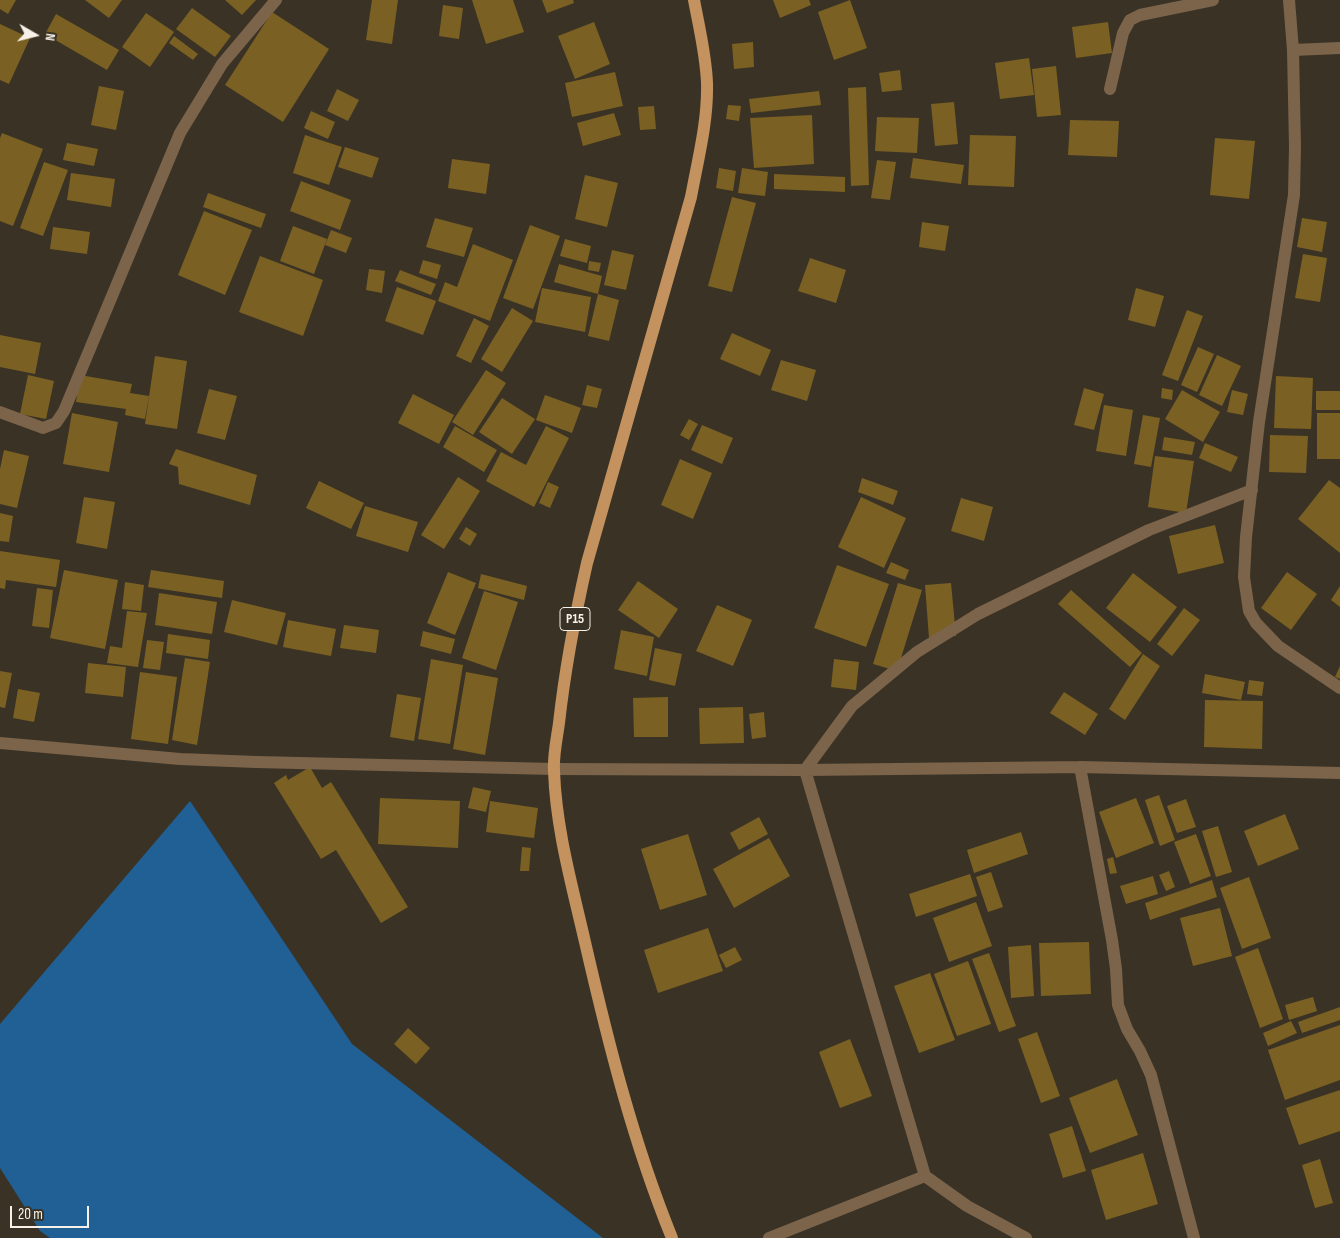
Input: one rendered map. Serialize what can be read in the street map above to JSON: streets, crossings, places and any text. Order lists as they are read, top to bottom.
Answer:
{
  "streets": {
    "main road": ["P15"]
  },
  "scale_bar": "20 m",
  "north": "right"
}
